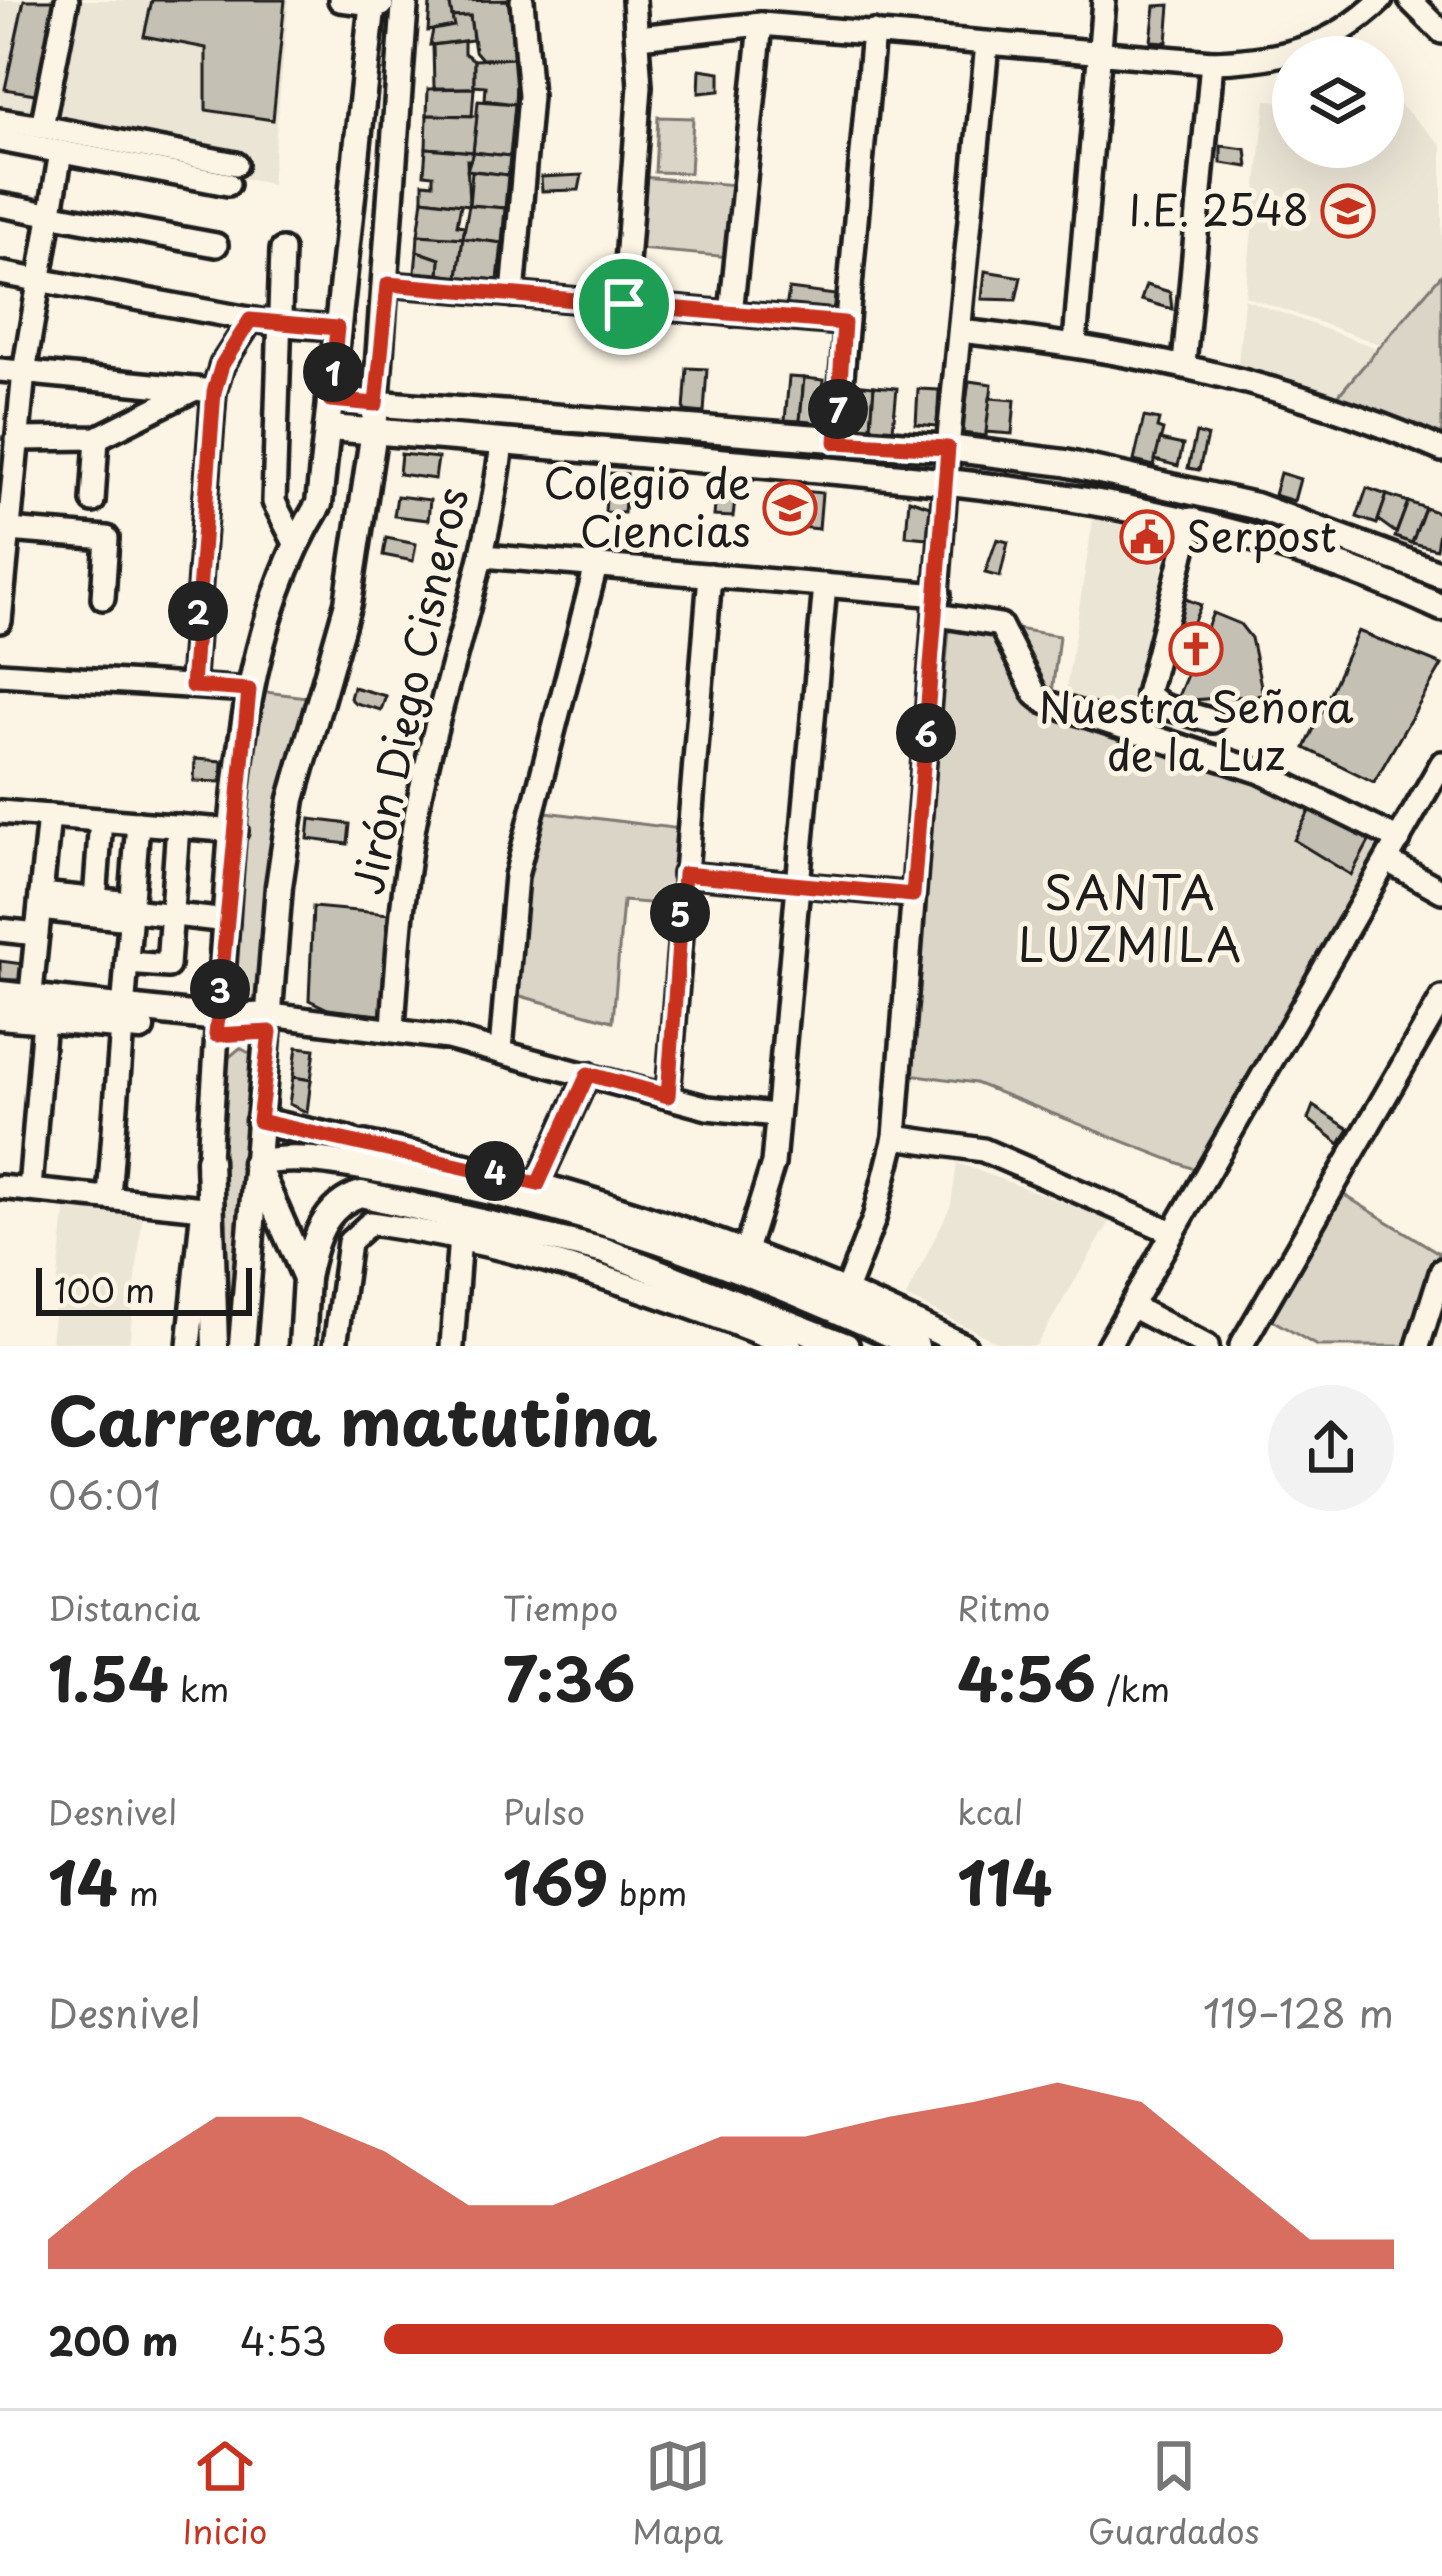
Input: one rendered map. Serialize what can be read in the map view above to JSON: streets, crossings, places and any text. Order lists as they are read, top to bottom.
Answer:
{
  "streets": {
    "street": ["Jirón Diego Cisneros"]
  },
  "districts": ["SANTA LUZMILA"],
  "places": {
    "school or university": ["I.E. 2548", "Colegio de Ciencias"],
    "public building": ["Serpost"],
    "church": ["Nuestra Señora de la Luz"]
  },
  "scale_bar": "100 m",
  "page": {
    "pins": [
      "1",
      "7",
      "2",
      "6",
      "5",
      "3",
      "4"
    ],
    "scale": "100 m",
    "heading": ["Carrera matutina", "06:01"],
    "stats": [
      ["Distancia", "1.54 km"],
      ["Tiempo", "7:36"],
      ["Ritmo", "4:56 /km"],
      ["Desnivel", "14 m"],
      ["Pulso", "169 bpm"],
      ["kcal", "114"]
    ],
    "chart": ["Desnivel", "119–128 m"],
    "list": [
      {
        "name": "200 m",
        "note": "4:53"
      }
    ],
    "tabs": ["Inicio", "Mapa", "Guardados"]
  }
}
